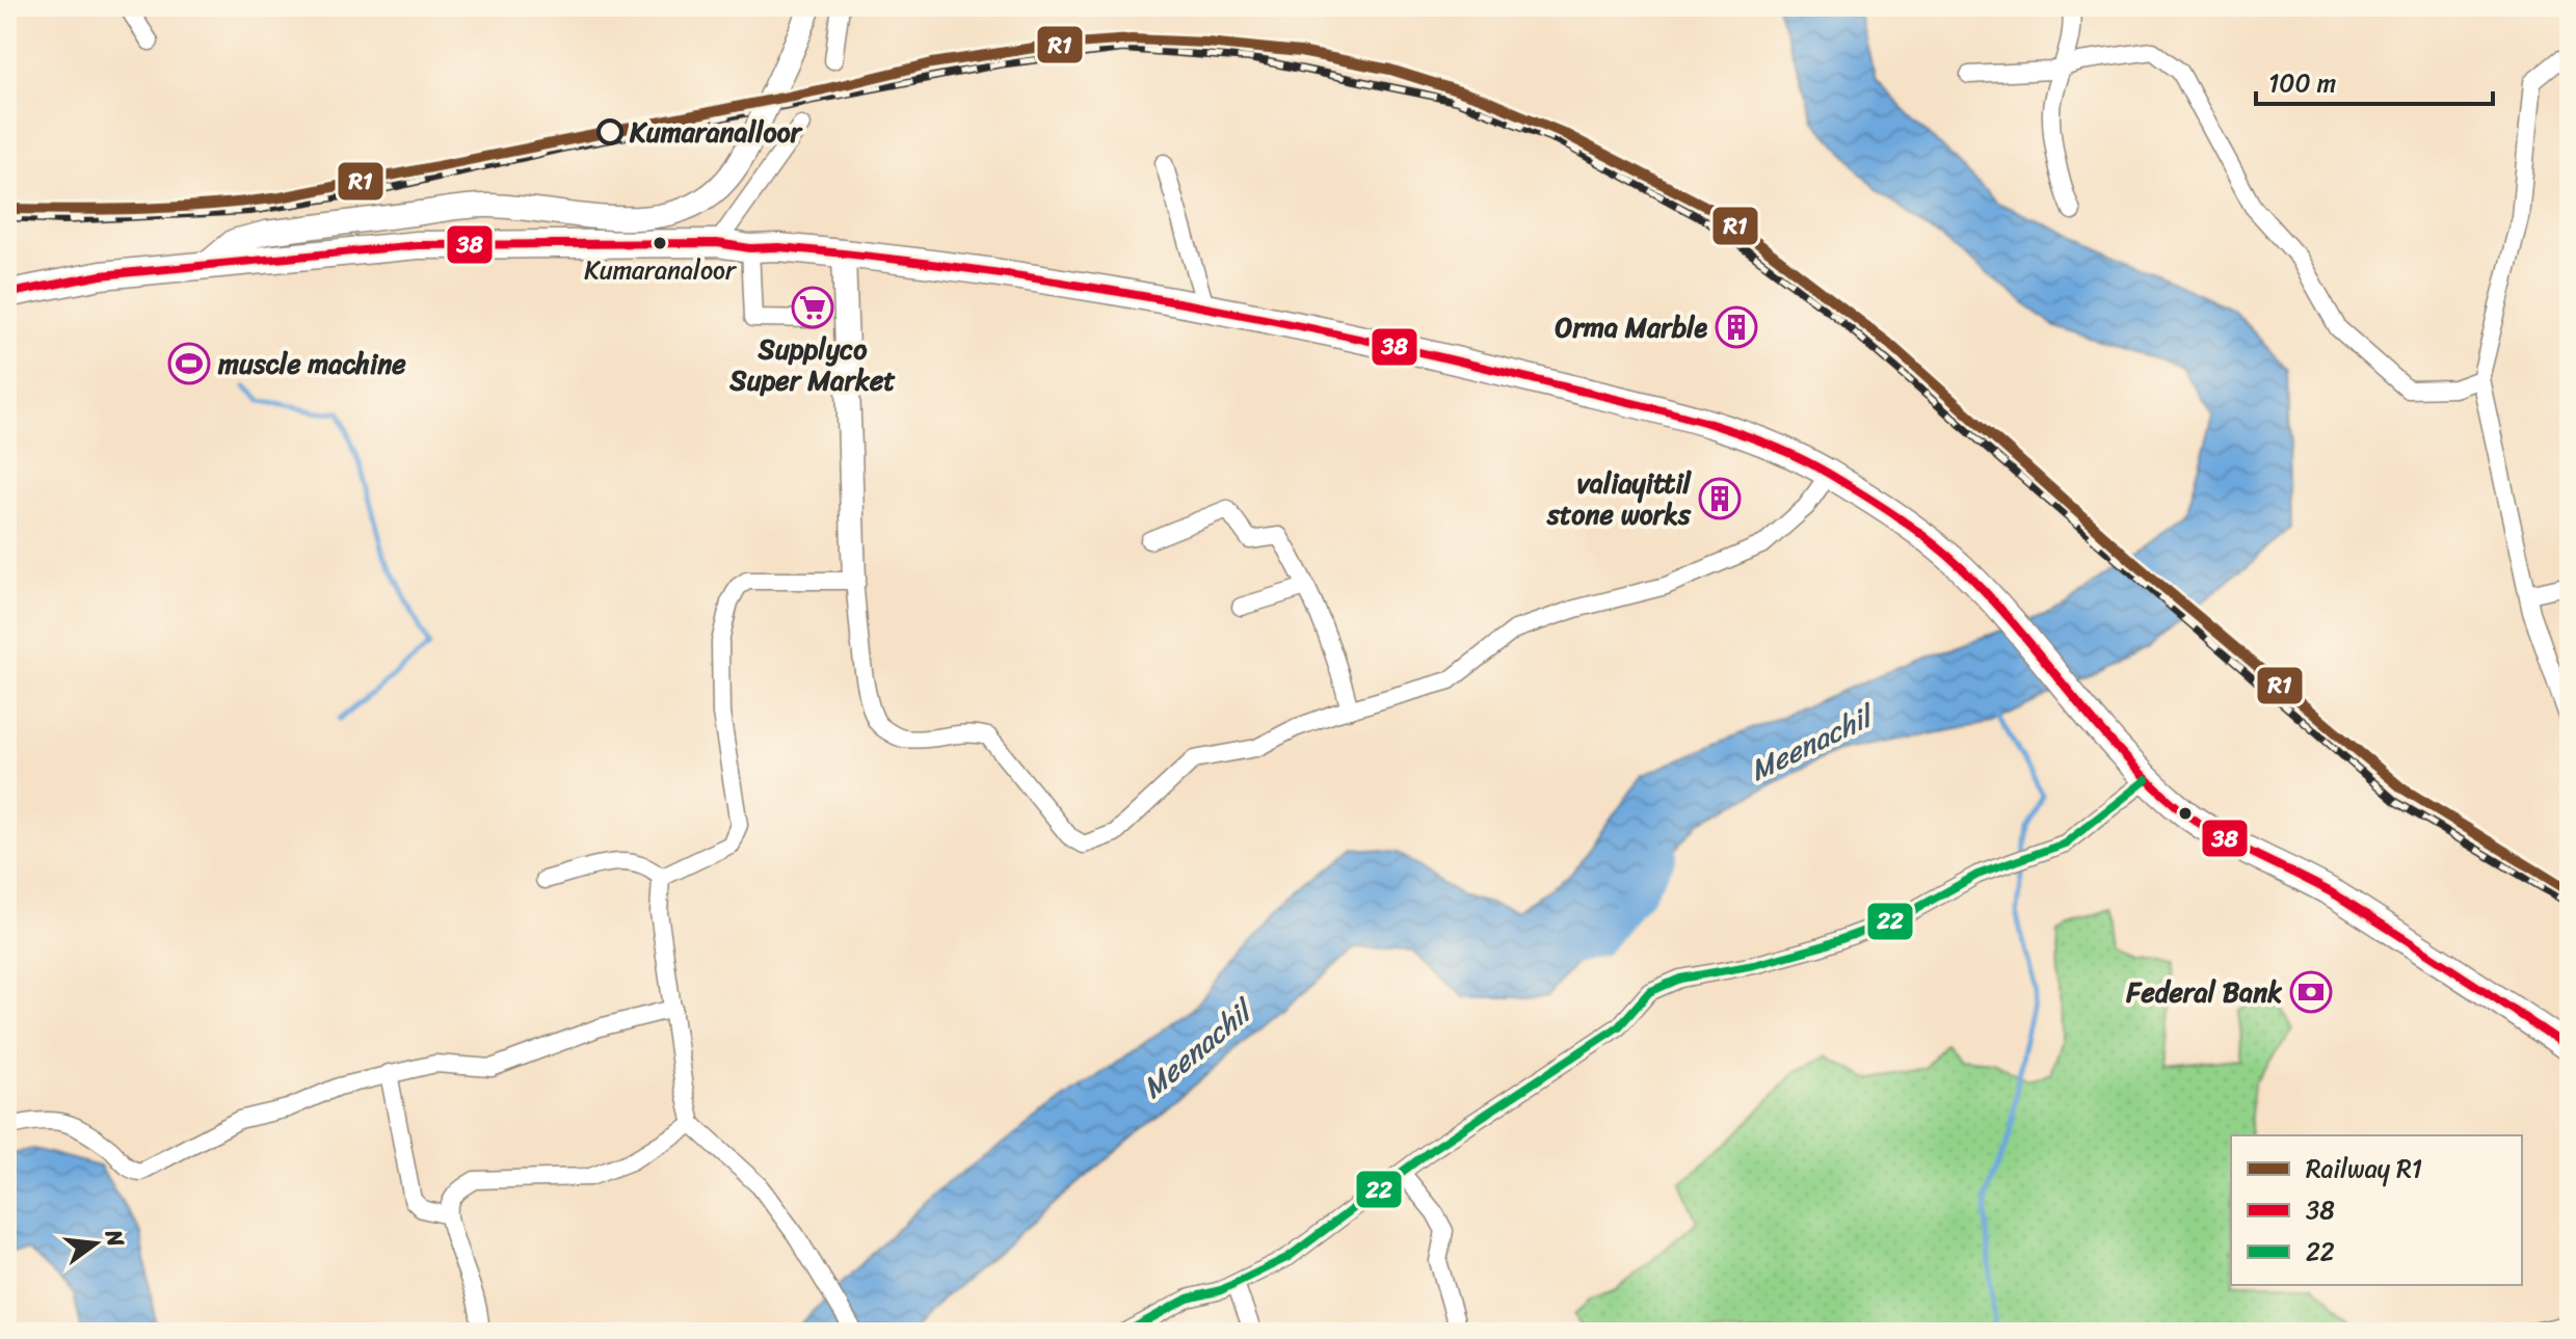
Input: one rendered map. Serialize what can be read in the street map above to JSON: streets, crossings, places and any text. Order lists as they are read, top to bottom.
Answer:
{
  "water": ["Meenachil"],
  "places": {
    "other": ["Kumaranalloor", "Kumaranaloor"],
    "supermarket": ["Supplyco Super Market"],
    "building": ["Orma Marble", "valiayittil stone works"],
    "sports": ["muscle machine"],
    "bank": ["Federal Bank"]
  },
  "lines": ["rail line R1", "transit line 38", "transit line 22"],
  "legend": ["Railway R1", "38", "22"],
  "scale_bar": "100 m",
  "north": "right"
}
